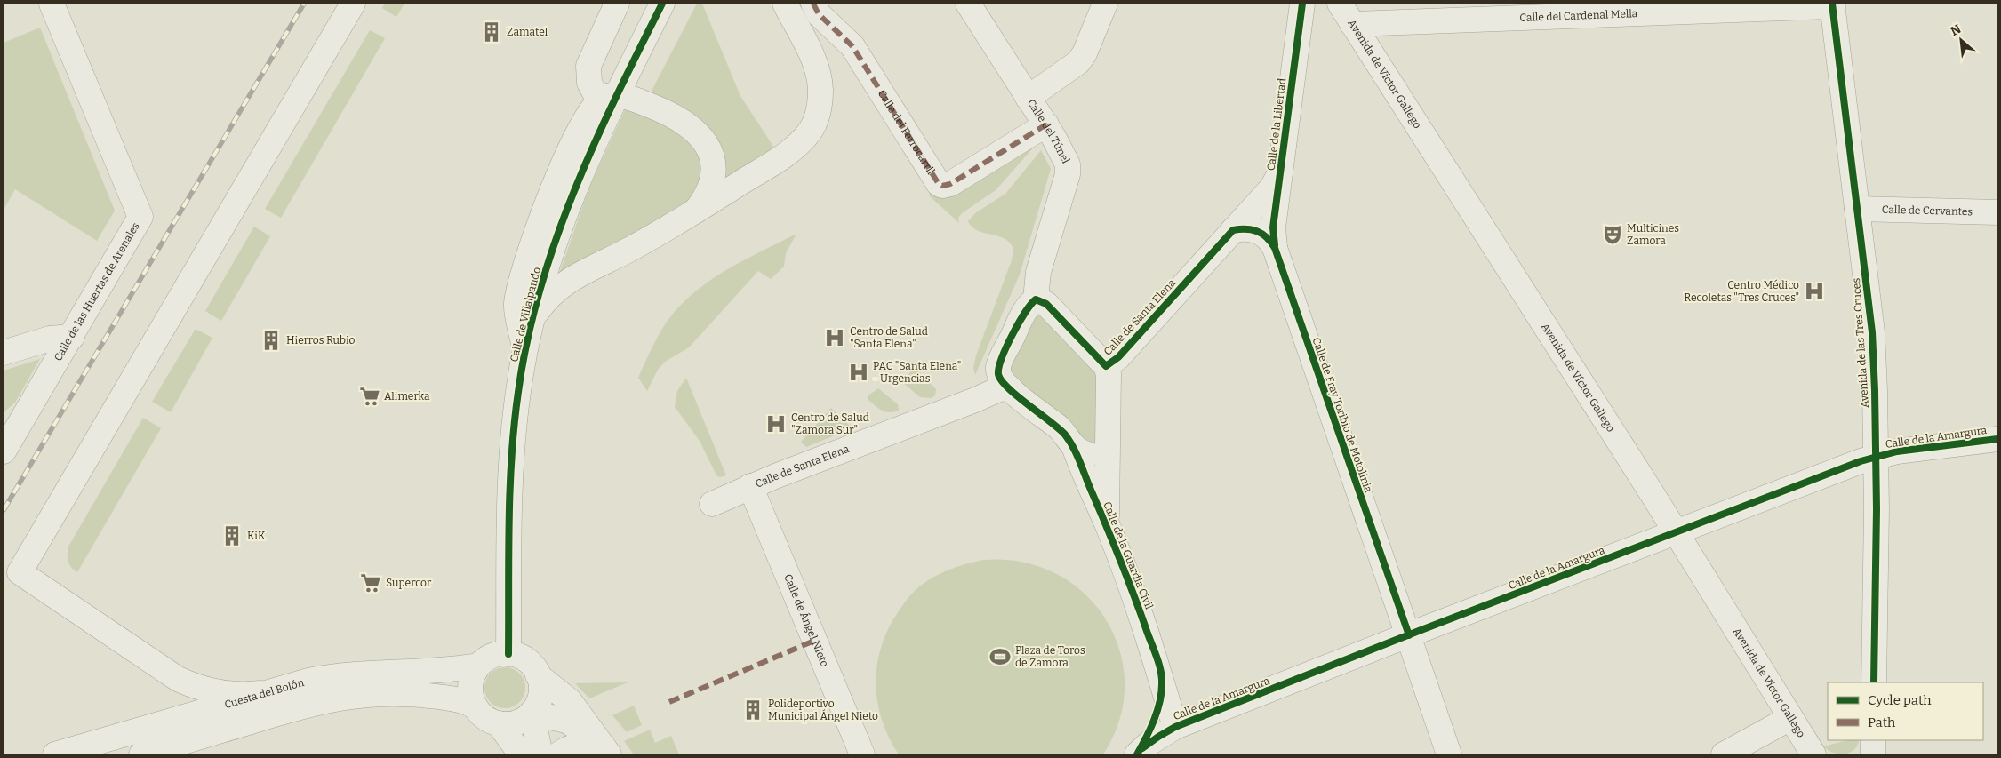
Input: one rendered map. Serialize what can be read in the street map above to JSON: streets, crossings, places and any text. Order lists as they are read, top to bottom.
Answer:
{
  "streets": {
    "street": [
      "Calle del Cardenal Mella",
      "Avenida de Víctor Gallego",
      "Calle de la Libertad",
      "Calle del Túnel",
      "Calle del Ferrocarril",
      "Calle de Cervantes",
      "Calle de las Huertas de Arenales",
      "Calle de Villalpando",
      "Calle de Santa Elena",
      "Avenida de las Tres Cruces",
      "Calle de Fray Toribio de Motolinia",
      "Calle de la Amargura",
      "Calle de la Guardia Civil",
      "Calle de Ángel Nieto",
      "Cuesta del Bolón"
    ]
  },
  "crossings": [
    ["Calle del Cardenal Mella", "Avenida de Víctor Gallego"],
    ["Calle del Cardenal Mella", "Avenida de las Tres Cruces"],
    ["Avenida de Víctor Gallego", "Calle de la Amargura"],
    ["Calle de la Libertad", "Calle de Santa Elena"],
    ["Calle de la Libertad", "Calle de Fray Toribio de Motolinia"],
    ["Calle del Túnel", "Calle del Ferrocarril"],
    ["Calle del Túnel", "Calle de Santa Elena"],
    ["Calle de Cervantes", "Avenida de las Tres Cruces"],
    ["Calle de Villalpando", "Cuesta del Bolón"],
    ["Calle de Santa Elena", "Calle de Fray Toribio de Motolinia"],
    ["Calle de Santa Elena", "Calle de la Guardia Civil"],
    ["Calle de Santa Elena", "Calle de Ángel Nieto"],
    ["Avenida de las Tres Cruces", "Calle de la Amargura"],
    ["Calle de Fray Toribio de Motolinia", "Calle de la Amargura"],
    ["Calle de la Amargura", "Calle de la Guardia Civil"]
  ],
  "places": {
    "building": [
      "Zamatel",
      "Hierros Rubio",
      "KiK",
      "Polideportivo Municipal Ángel Nieto"
    ],
    "theatre": ["Multicines Zamora"],
    "hospital": [
      "Centro Médico Recoletas \"Tres Cruces\"",
      "Centro de Salud \"Santa Elena\"",
      "PAC \"Santa Elena\" - Urgencias",
      "Centro de Salud \"Zamora Sur\""
    ],
    "supermarket": ["Alimerka", "Supercor"],
    "sports": ["Plaza de Toros de Zamora"]
  },
  "legend": ["Cycle path", "Path"],
  "north": "top left"
}
